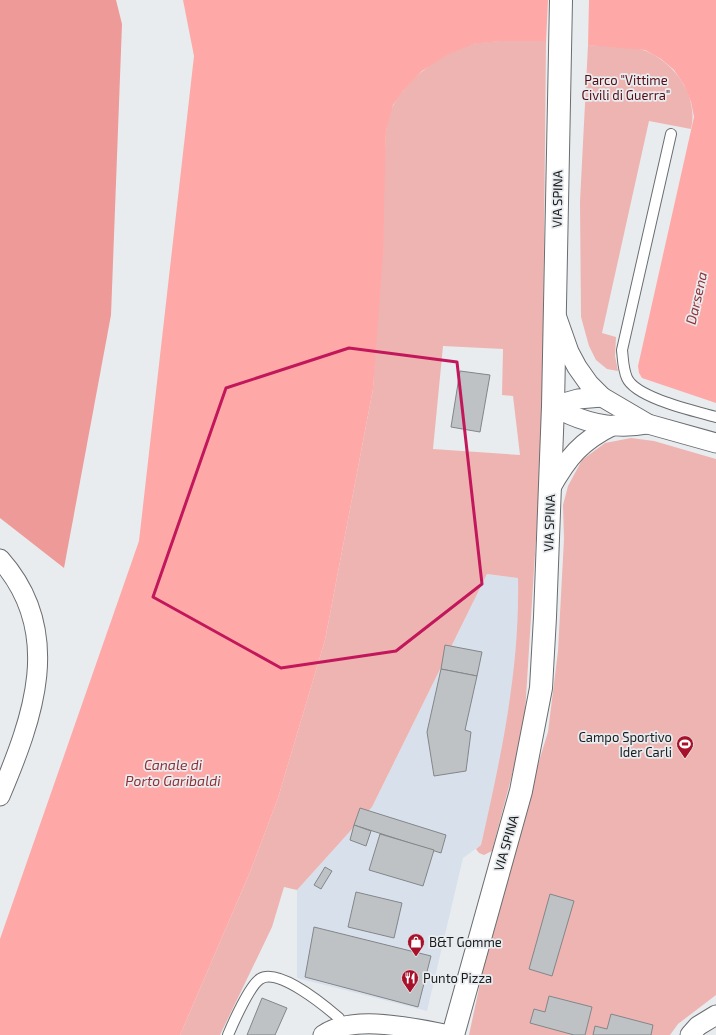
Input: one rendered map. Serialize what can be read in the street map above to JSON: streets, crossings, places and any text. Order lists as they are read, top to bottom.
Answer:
{
  "streets": {
    "street": ["VIA SPINA"]
  },
  "water": ["Darsena", "Canale di Porto Garibaldi"],
  "parks": ["Parco \"Vittime Civili di Guerra\""],
  "places": {
    "sports": ["Campo Sportivo Ider Carli"],
    "shop": ["B&T Gomme"],
    "restaurant": ["Punto Pizza"]
  }
}
